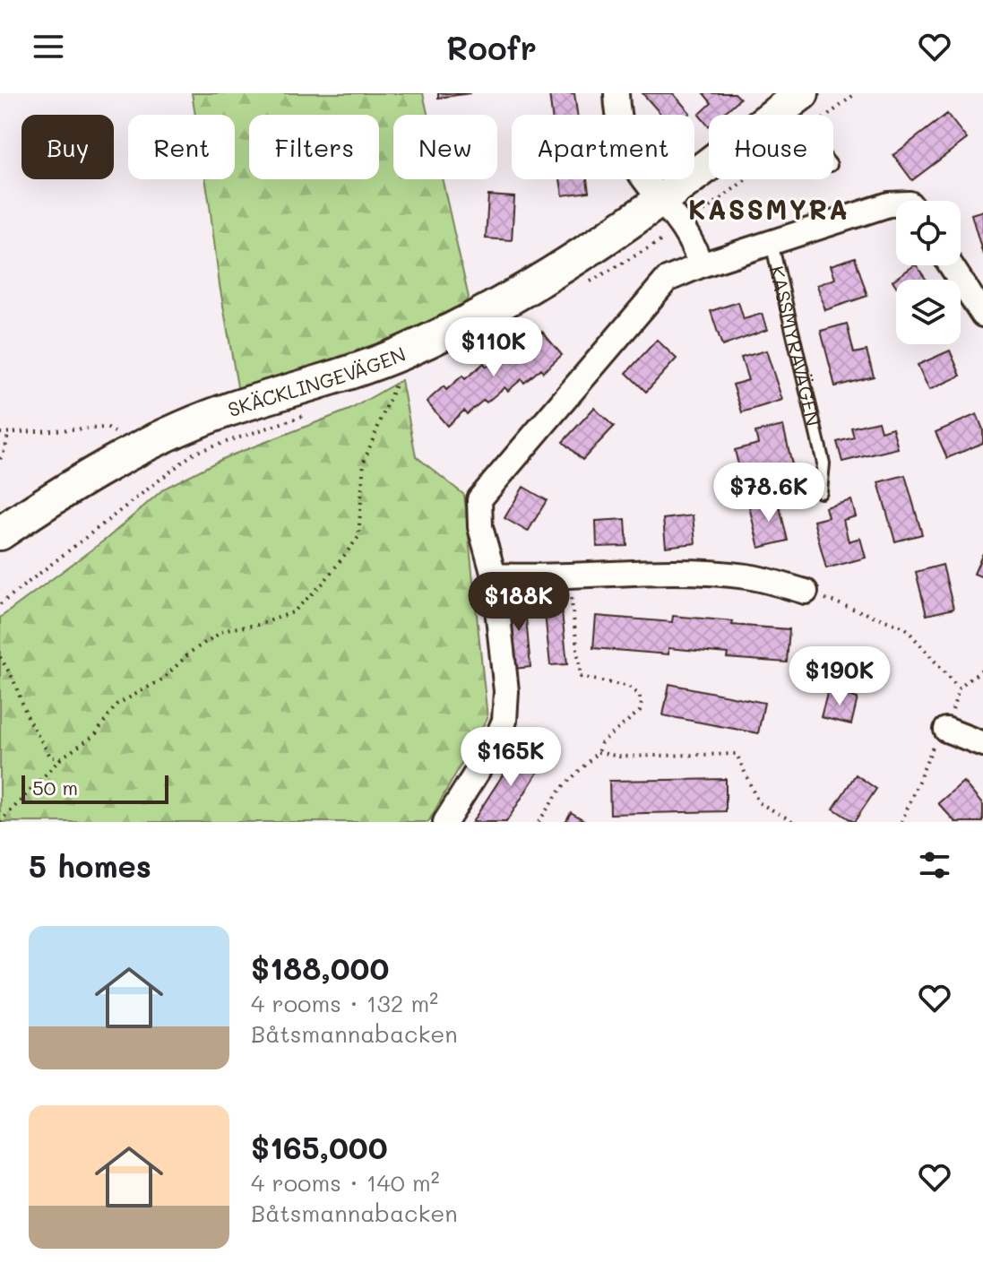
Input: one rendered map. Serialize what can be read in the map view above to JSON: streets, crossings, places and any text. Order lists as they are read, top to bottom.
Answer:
{
  "streets": {
    "street": ["KASSMYRAVÄGEN", "SKÄCKLINGEVÄGEN"]
  },
  "districts": ["KASSMYRA"],
  "scale_bar": "50 m",
  "page": {
    "header": "Roofr",
    "chip": [
      "Buy",
      "Rent",
      "Filters",
      "New",
      "Apartment",
      "House"
    ],
    "price": [
      "$110K",
      "$78.6K",
      "$188K",
      "$190K",
      "$165K"
    ],
    "scale": "50 m",
    "heading": "5 homes",
    "list": [
      {
        "name": "$188,000",
        "note": "4 rooms · 132 m² · Båtsmannabacken"
      },
      {
        "name": "$165,000",
        "note": "4 rooms · 140 m² · Båtsmannabacken"
      }
    ]
  }
}
